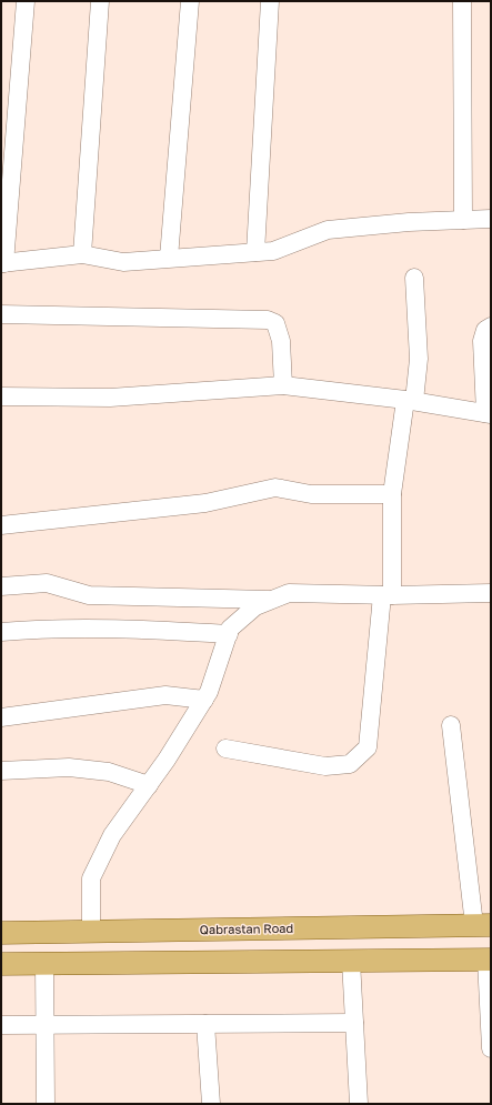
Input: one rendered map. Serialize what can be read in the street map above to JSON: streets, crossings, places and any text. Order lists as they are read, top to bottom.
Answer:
{
  "streets": {
    "main road": ["Qabrastan Road"]
  }
}
